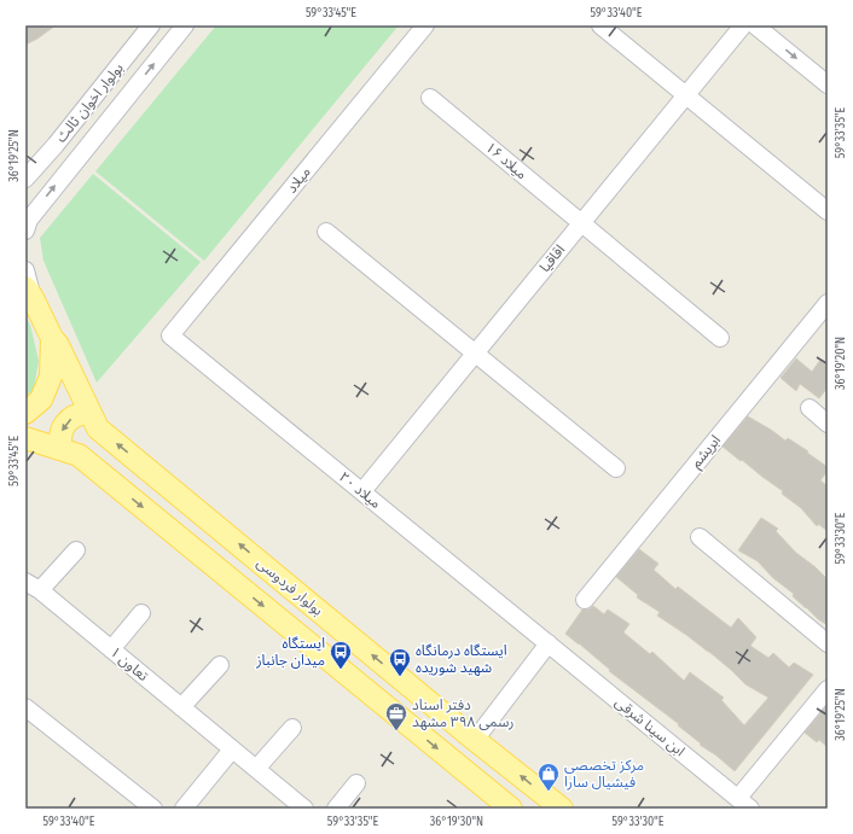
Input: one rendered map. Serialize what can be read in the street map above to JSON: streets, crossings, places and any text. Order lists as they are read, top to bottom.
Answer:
{
  "streets": {
    "main road": ["بولوار فردوسی"],
    "street": [
      "بولوار اخوان ثالث",
      "میلاد ۱۶",
      "میلاد",
      "اقاقیا",
      "ابریشم",
      "میلاد ۲۰",
      "تعاون ۱",
      "ابن سینا شرقی"
    ]
  },
  "crossings": [
    ["میلاد ۱۶", "اقاقیا"],
    ["میلاد", "میلاد ۲۰"],
    ["اقاقیا", "میلاد ۲۰"],
    ["میلاد ۲۰", "ابن سینا شرقی"]
  ],
  "places": {
    "bus stop": ["ایستگاه میدان جانباز", "ایستگاه درمانگاه شهید شوریده"],
    "office": ["دفتر اسناد رسمی ۳۹۸ مشهد"],
    "shop": ["مرکز تخصصی فیشیال سارا"]
  },
  "coordinates": [
    "59°33'45\"E",
    "59°33'40\"E",
    "59°33'35\"E",
    "36°19'25\"N",
    "36°19'20\"N",
    "59°33'30\"E",
    "36°19'30\"N"
  ]
}
